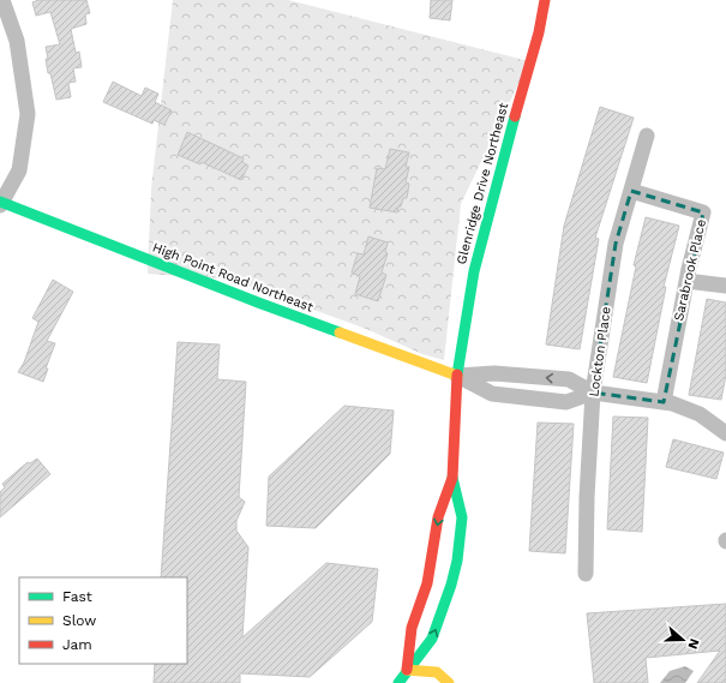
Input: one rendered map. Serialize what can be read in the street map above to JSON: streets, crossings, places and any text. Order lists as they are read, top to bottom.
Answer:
{
  "streets": {
    "main road": ["Glenridge Drive Northeast", "High Point Road Northeast"],
    "street": ["Sarabrook Place", "Lockton Place"]
  },
  "crossings": [
    ["Glenridge Drive Northeast", "High Point Road Northeast"],
    ["Sarabrook Place", "Lockton Place"]
  ],
  "legend": ["Fast", "Slow", "Jam"],
  "north": "right"
}
